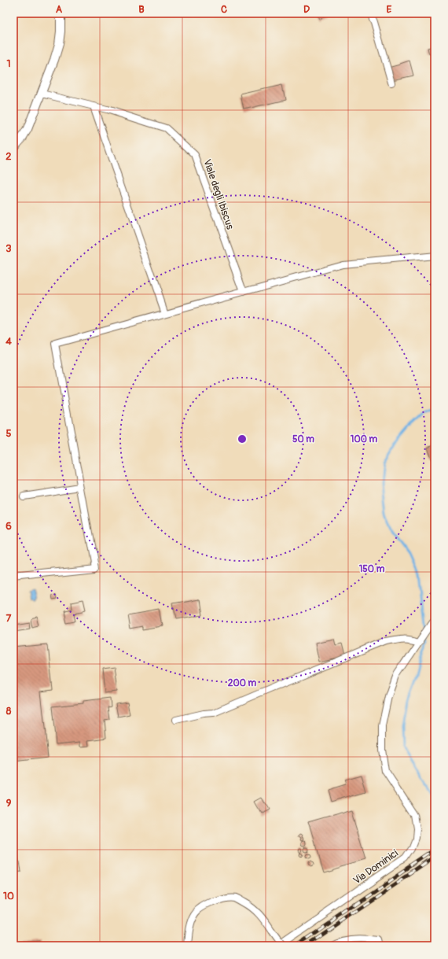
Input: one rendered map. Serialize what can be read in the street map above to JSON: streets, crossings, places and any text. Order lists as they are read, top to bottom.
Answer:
{
  "streets": {
    "street": ["Viale degli Ibiscus", "Via Dominici"]
  },
  "grid": {
    "columns": [
      "A",
      "B",
      "C",
      "D",
      "E"
    ],
    "rows": [
      "1",
      "2",
      "3",
      "4",
      "5",
      "6",
      "7",
      "8",
      "9",
      "10"
    ]
  },
  "rings": [
    "50 m",
    "100 m",
    "150 m",
    "200 m"
  ]
}
